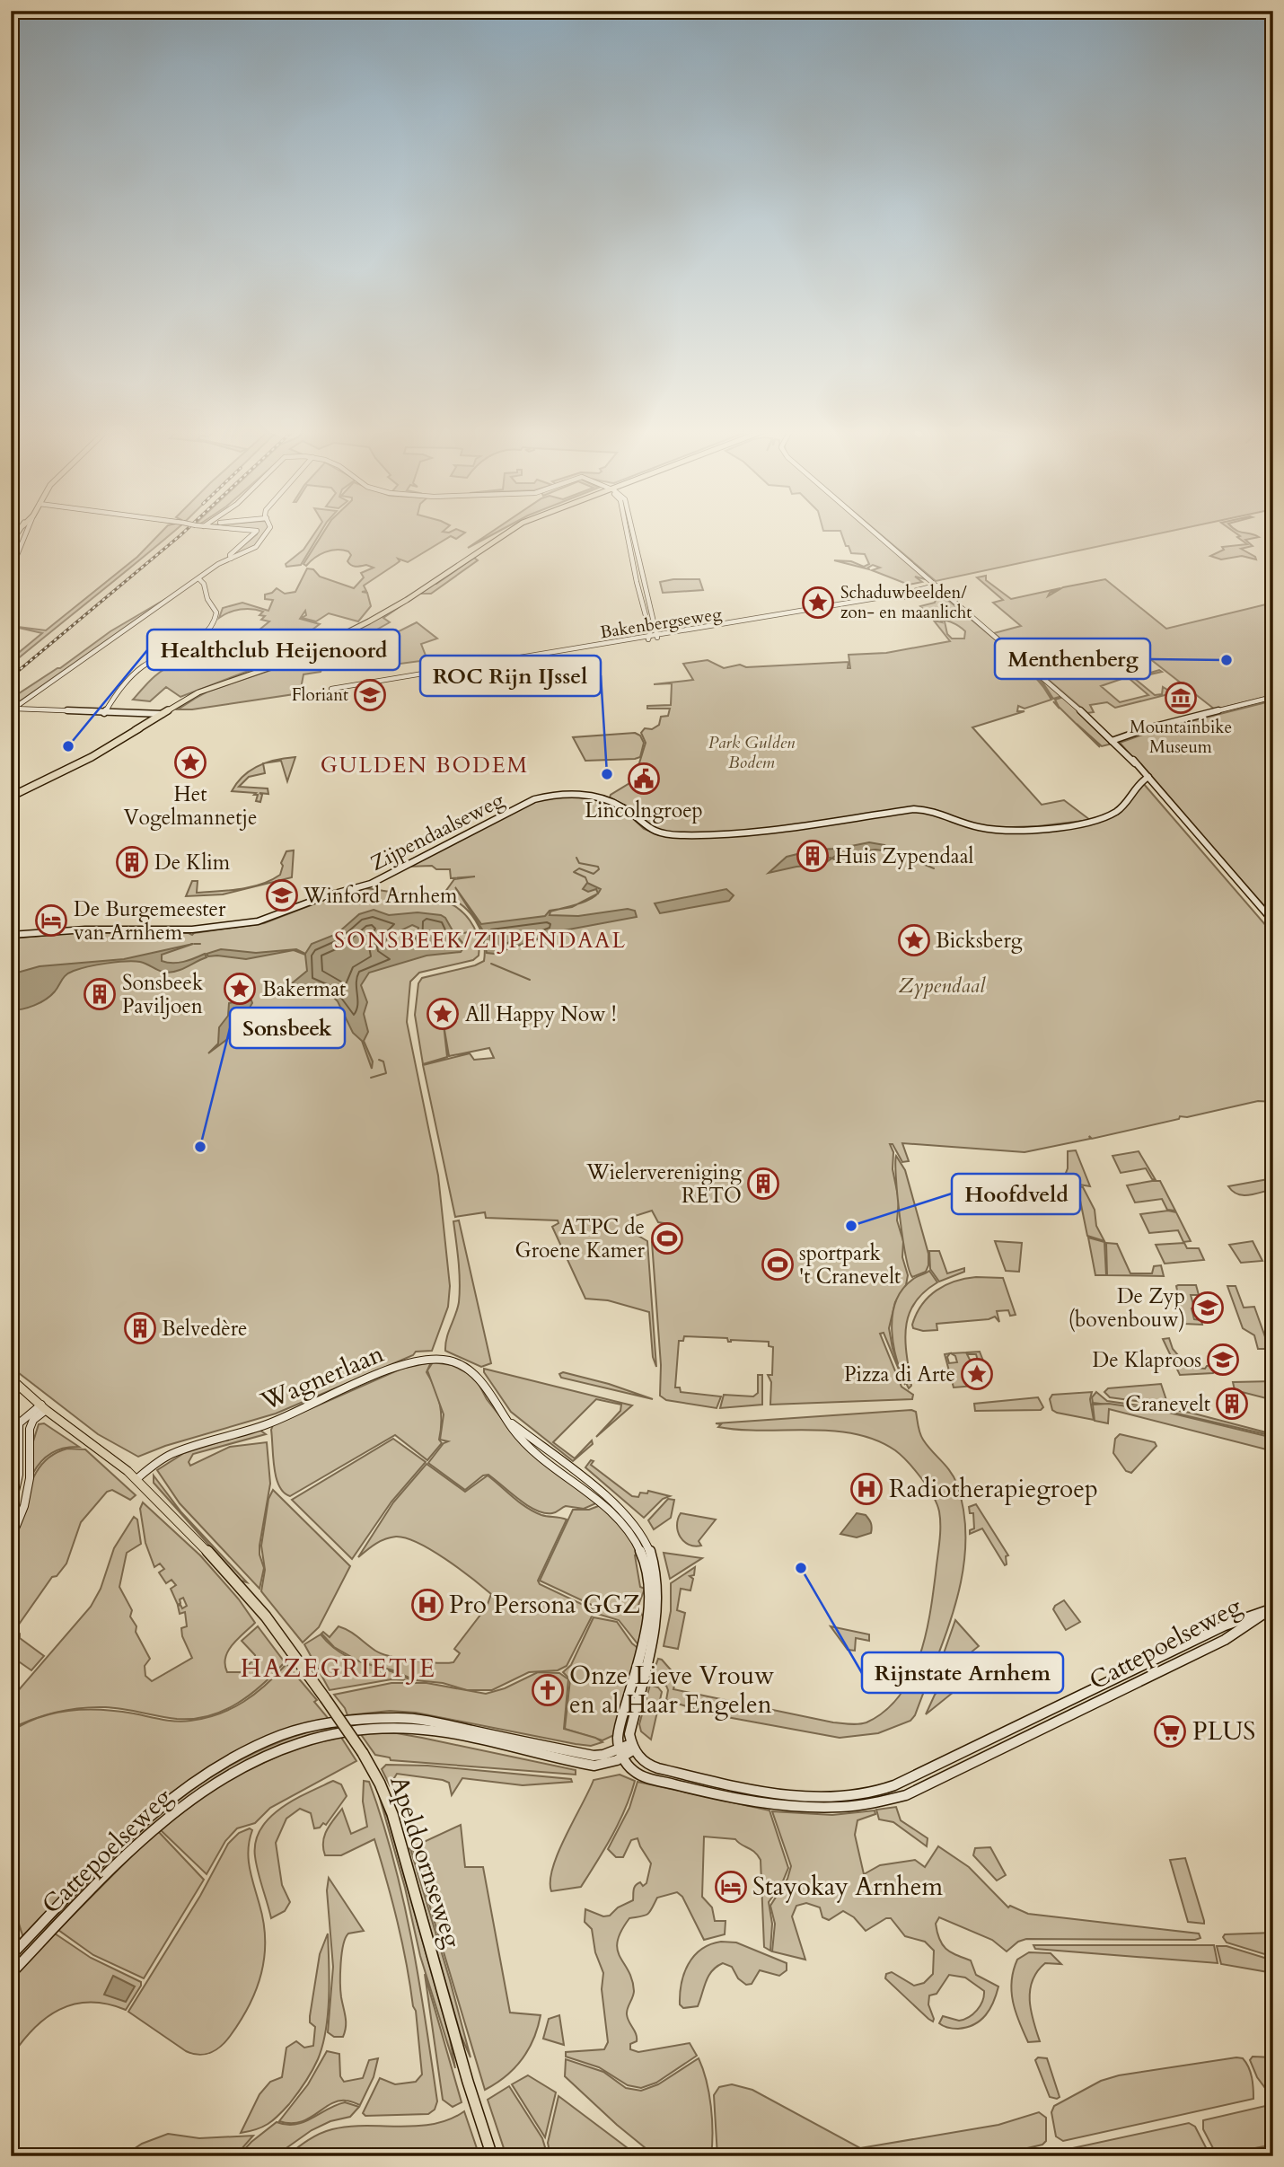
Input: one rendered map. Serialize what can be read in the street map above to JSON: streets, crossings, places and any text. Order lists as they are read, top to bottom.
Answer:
{
  "streets": {
    "main road": ["Apeldoornseweg"],
    "street": [
      "Bakenbergseweg",
      "Zijpendaalseweg",
      "Wagnerlaan",
      "Cattepoelseweg"
    ]
  },
  "crossings": [
    ["Wagnerlaan", "Cattepoelseweg"],
    ["Wagnerlaan", "Apeldoornseweg"]
  ],
  "districts": ["GULDEN BODEM", "SONSBEEK/ZIJPENDAAL", "HAZEGRIETJE"],
  "parks": ["Park Gulden Bodem", "Zypendaal"],
  "places": {
    "place": [
      "Schaduwbeelden/ zon- en maanlicht",
      "Het Vogelmannetje",
      "Bicksberg",
      "Bakermat",
      "All Happy Now !",
      "Pizza di Arte"
    ],
    "other": [
      "Menthenberg",
      "Healthclub Heijenoord",
      "ROC Rijn IJssel",
      "Sonsbeek",
      "Hoofdveld",
      "Rijnstate Arnhem"
    ],
    "school or university": [
      "Floriant",
      "Winford Arnhem",
      "De Zyp (bovenbouw)",
      "De Klaproos"
    ],
    "museum": ["Mountainbike Museum"],
    "public building": ["Lincolngroep"],
    "building": [
      "Huis Zypendaal",
      "De Klim",
      "Sonsbeek Paviljoen",
      "Wielervereniging RETO",
      "Belvedère",
      "Cranevelt"
    ],
    "hotel": ["De Burgemeester van Arnhem", "Stayokay Arnhem"],
    "sports": ["ATPC de Groene Kamer", "sportpark 't Cranevelt"],
    "hospital": ["Radiotherapiegroep", "Pro Persona GGZ"],
    "church": ["Onze Lieve Vrouw en al Haar Engelen"],
    "supermarket": ["PLUS"]
  }
}
